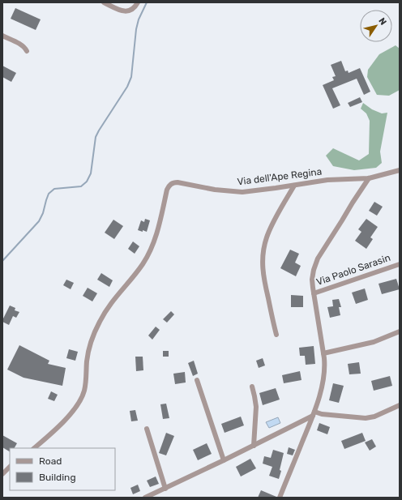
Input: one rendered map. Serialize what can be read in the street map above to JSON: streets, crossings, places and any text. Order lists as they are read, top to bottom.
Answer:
{
  "streets": {
    "street": ["Via dell'Ape Regina", "Via Paolo Sarasin"]
  },
  "legend": ["Road", "Building"],
  "north": "top right"
}
